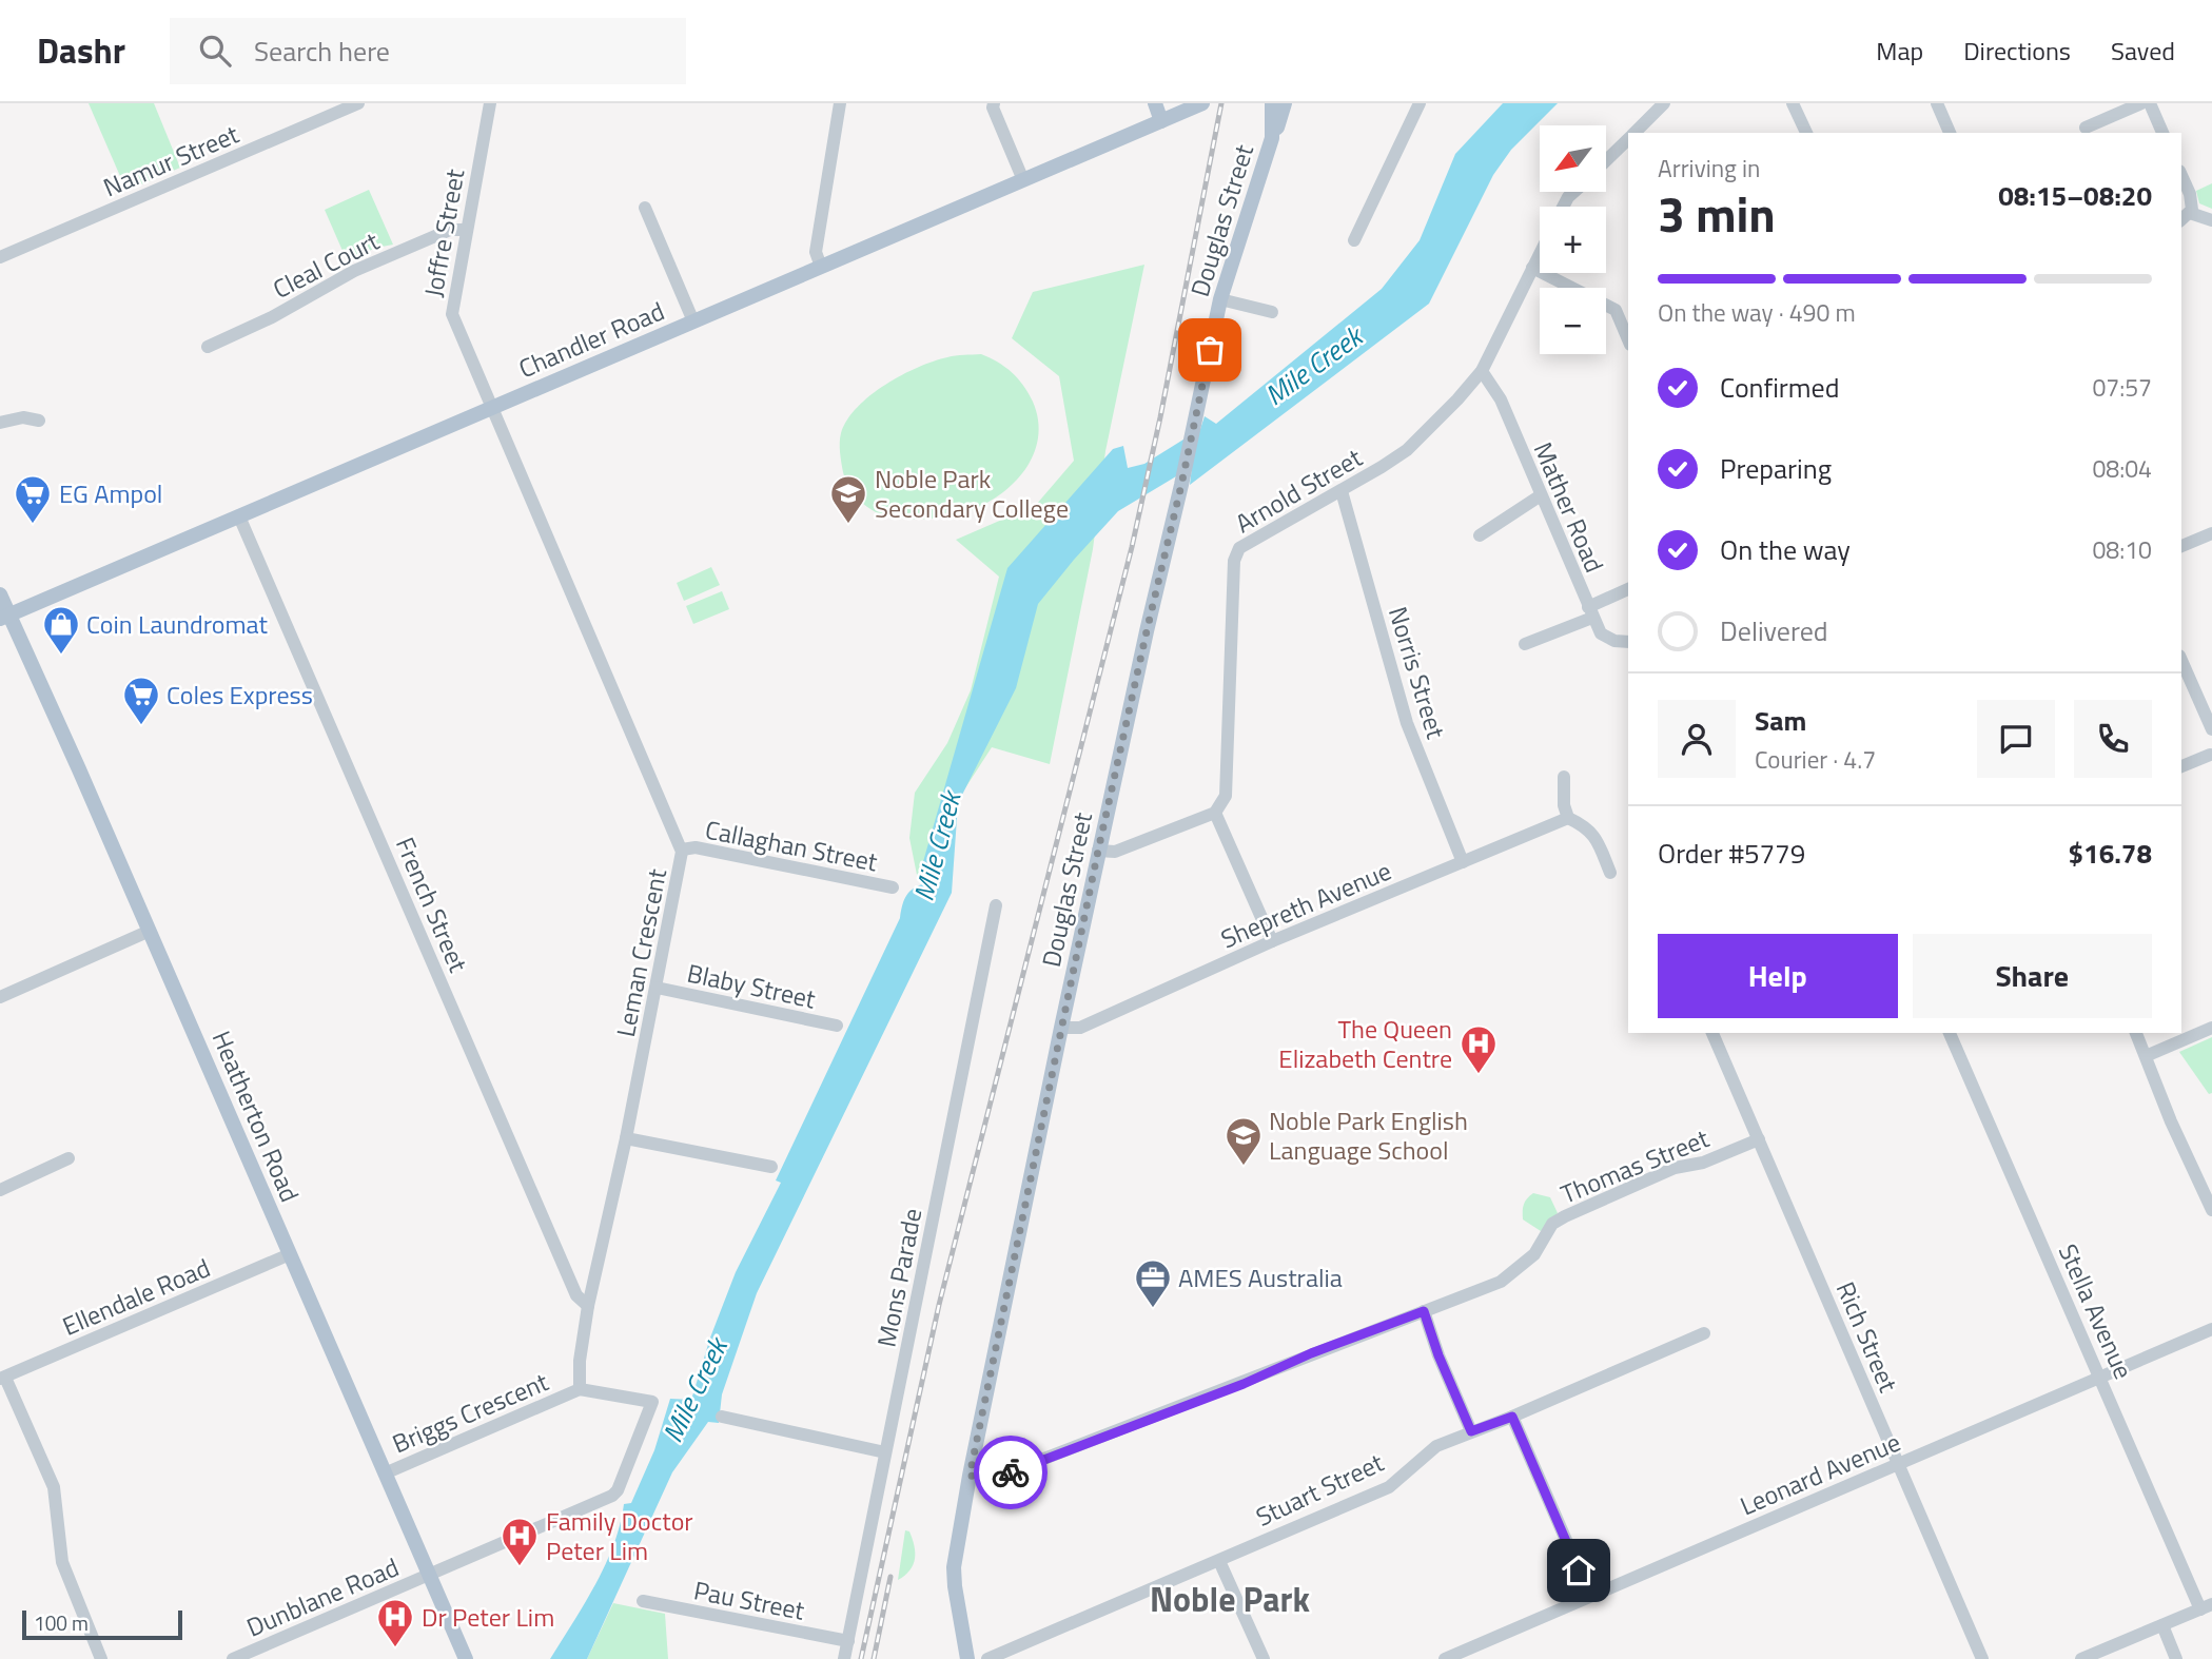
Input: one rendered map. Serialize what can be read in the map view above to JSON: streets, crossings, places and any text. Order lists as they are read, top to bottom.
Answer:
{
  "streets": {
    "main road": ["Douglas Street", "Chandler Road", "Heatherton Road"],
    "street": [
      "Namur Street",
      "Joffre Street",
      "Cleal Court",
      "Arnold Street",
      "Mather Road",
      "Norris Street",
      "Callaghan Street",
      "French Street",
      "Shepreth Avenue",
      "Leman Crescent",
      "Blaby Street",
      "Thomas Street",
      "Mons Parade",
      "Ellendale Road",
      "Stella Avenue",
      "Rich Street",
      "Briggs Crescent",
      "Leonard Avenue",
      "Stuart Street",
      "Dunblane Road",
      "Pau Street"
    ]
  },
  "crossings": [
    ["Douglas Street", "Shepreth Avenue"],
    ["Douglas Street", "Thomas Street"],
    ["Joffre Street", "Cleal Court"],
    ["Joffre Street", "Chandler Road"],
    ["Joffre Street", "Leman Crescent"],
    ["Chandler Road", "French Street"],
    ["Chandler Road", "Leman Crescent"],
    ["Chandler Road", "Heatherton Road"],
    ["Arnold Street", "Mather Road"],
    ["Arnold Street", "Norris Street"],
    ["Norris Street", "Shepreth Avenue"],
    ["Callaghan Street", "Leman Crescent"],
    ["French Street", "Leman Crescent"],
    ["Leman Crescent", "Blaby Street"],
    ["Leman Crescent", "Briggs Crescent"],
    ["Heatherton Road", "Ellendale Road"],
    ["Heatherton Road", "Briggs Crescent"],
    ["Heatherton Road", "Dunblane Road"],
    ["Thomas Street", "Rich Street"],
    ["Mons Parade", "Pau Street"],
    ["Stella Avenue", "Leonard Avenue"],
    ["Rich Street", "Leonard Avenue"]
  ],
  "districts": ["Noble Park"],
  "water": ["Mile Creek"],
  "places": {
    "supermarket": ["EG Ampol", "Coles Express"],
    "school or university": ["Noble Park Secondary College", "Noble Park English Language School"],
    "shop": ["Coin Laundromat"],
    "hospital": ["The Queen Elizabeth Centre", "Family Doctor Peter Lim", "Dr Peter Lim"],
    "office": ["AMES Australia"]
  },
  "scale_bar": "100 m",
  "north": "bottom left",
  "page": {
    "header": "Dashr",
    "search": "Search here",
    "nav": ["Map", "Directions", "Saved"],
    "map_buttons": ["+", "−"],
    "heading": ["3 min", "Arriving in", "08:15–08:20"],
    "panel": [
      "Sam",
      "Courier · 4.7",
      "Order #5779",
      "$16.78"
    ],
    "bar": "On the way · 490 m",
    "list": [
      ["Confirmed", "07:57"],
      ["Preparing", "08:04"],
      ["On the way", "08:10"],
      "Delivered"
    ],
    "buttons": ["Help", "Share"],
    "scale": "100 m"
  }
}
